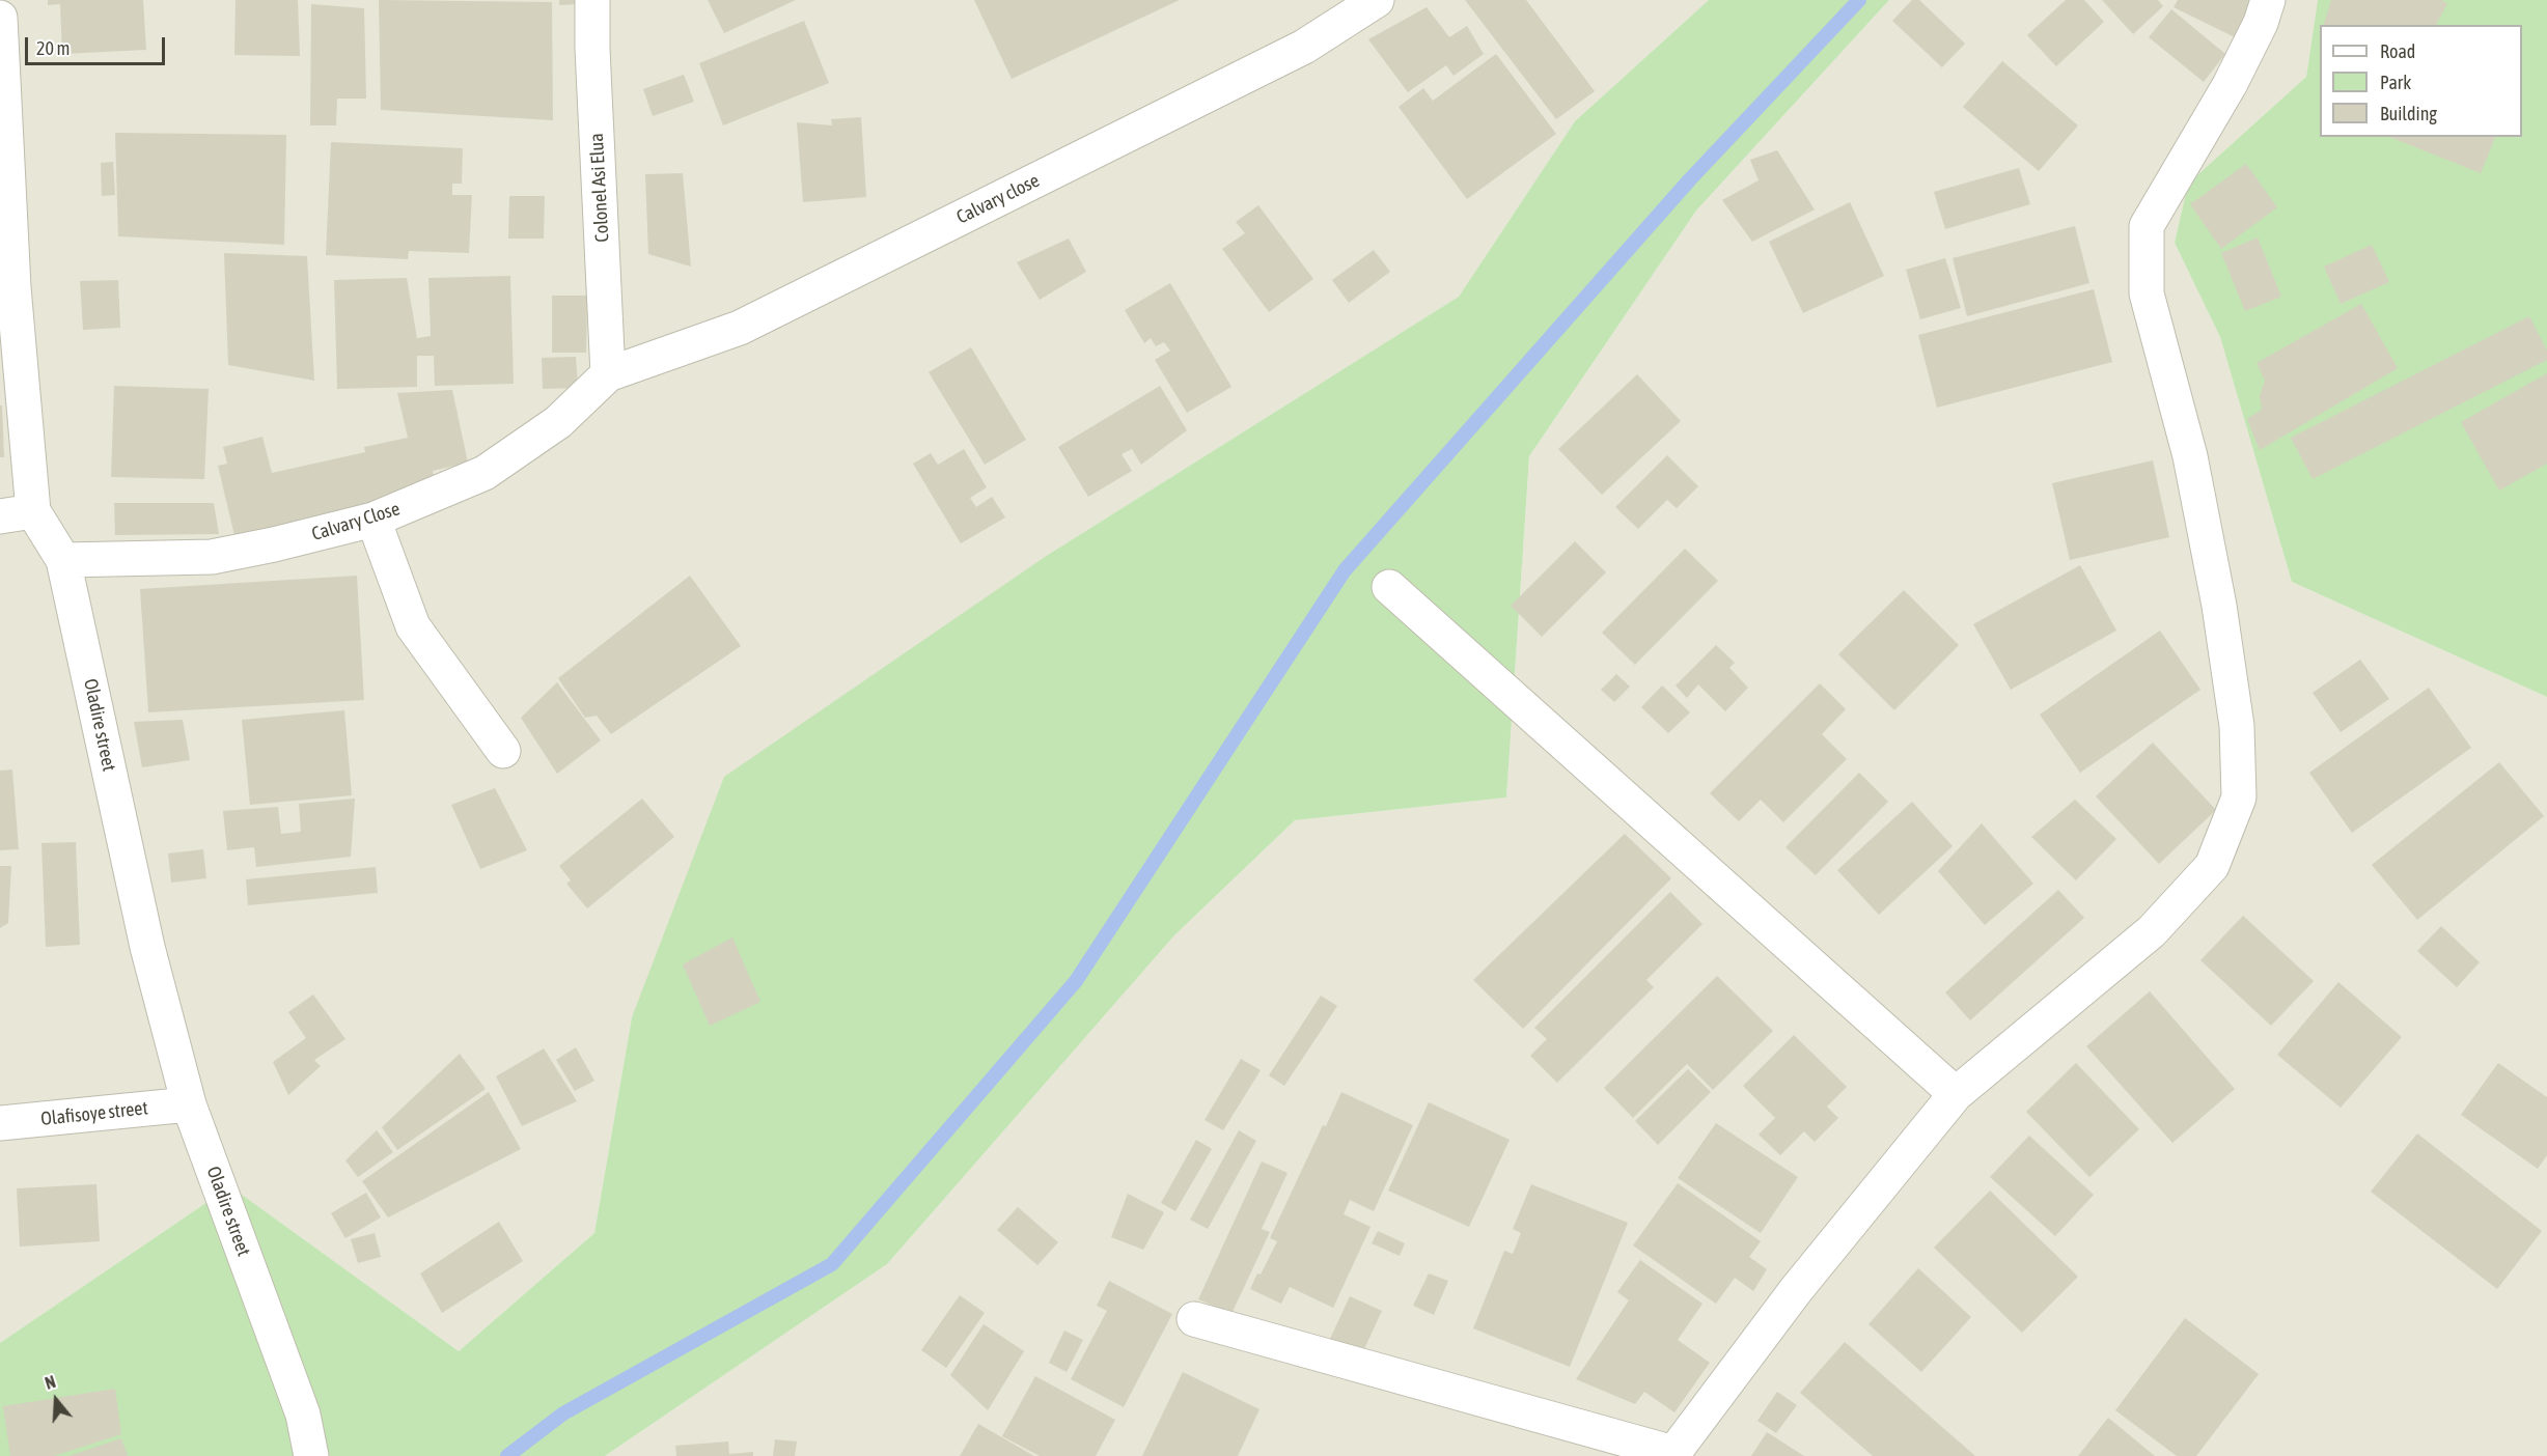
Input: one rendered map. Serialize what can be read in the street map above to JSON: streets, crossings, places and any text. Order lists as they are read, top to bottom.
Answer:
{
  "streets": {
    "street": [
      "Colonel Asi Elua",
      "Calvary close",
      "Calvary Close",
      "Oladire street",
      "Olafisoye street"
    ]
  },
  "crossings": [
    ["Colonel Asi Elua", "Calvary close"],
    ["Colonel Asi Elua", "Calvary Close"],
    ["Calvary close", "Calvary Close"],
    ["Calvary Close", "Oladire street"],
    ["Oladire street", "Olafisoye street"]
  ],
  "legend": ["Road", "Park", "Building"],
  "scale_bar": "20 m",
  "north": "top"
}
